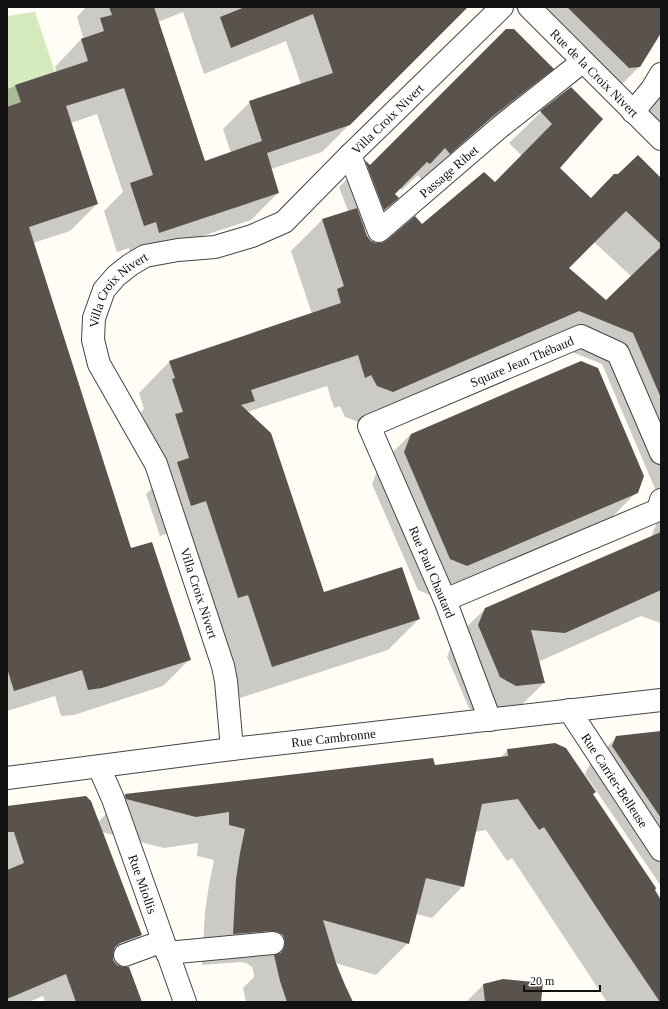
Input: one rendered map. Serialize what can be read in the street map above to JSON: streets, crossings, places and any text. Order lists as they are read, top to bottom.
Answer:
{
  "streets": {
    "street": [
      "Rue de la Croix Nivert",
      "Villa Croix Nivert",
      "Passage Ribet",
      "Square Jean Thébaud",
      "Rue Paul Chautard",
      "Rue Cambronne",
      "Rue Carrier-Belleuse",
      "Rue Miollis"
    ]
  },
  "crossings": [
    ["Rue de la Croix Nivert", "Passage Ribet"],
    ["Villa Croix Nivert", "Passage Ribet"],
    ["Villa Croix Nivert", "Rue Cambronne"],
    ["Square Jean Thébaud", "Rue Paul Chautard"],
    ["Rue Paul Chautard", "Rue Cambronne"],
    ["Rue Cambronne", "Rue Carrier-Belleuse"],
    ["Rue Cambronne", "Rue Miollis"]
  ],
  "scale_bar": "20 m"
}
